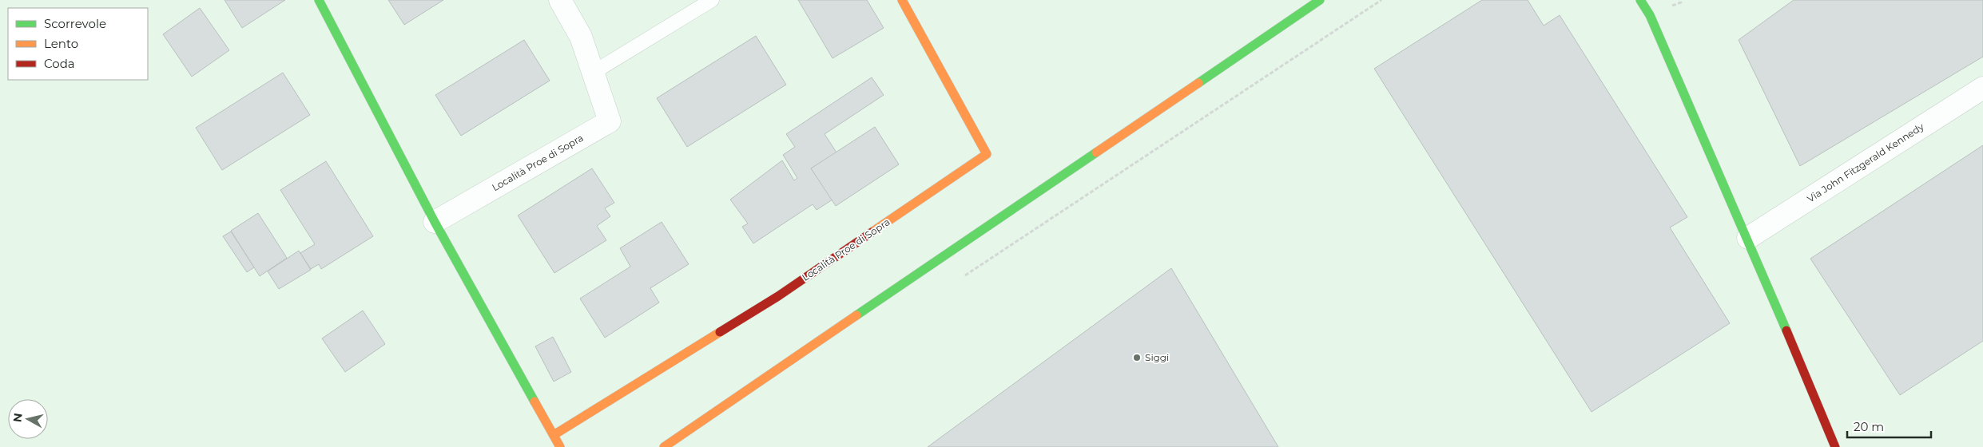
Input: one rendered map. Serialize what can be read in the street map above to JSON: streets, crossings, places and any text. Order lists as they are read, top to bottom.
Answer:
{
  "streets": {
    "main road": ["Località Proe di Sopra"],
    "street": ["Via John Fitzgerald Kennedy"]
  },
  "places": ["Siggi"],
  "legend": ["Scorrevole", "Lento", "Coda"],
  "scale_bar": "20 m",
  "north": "left"
}
